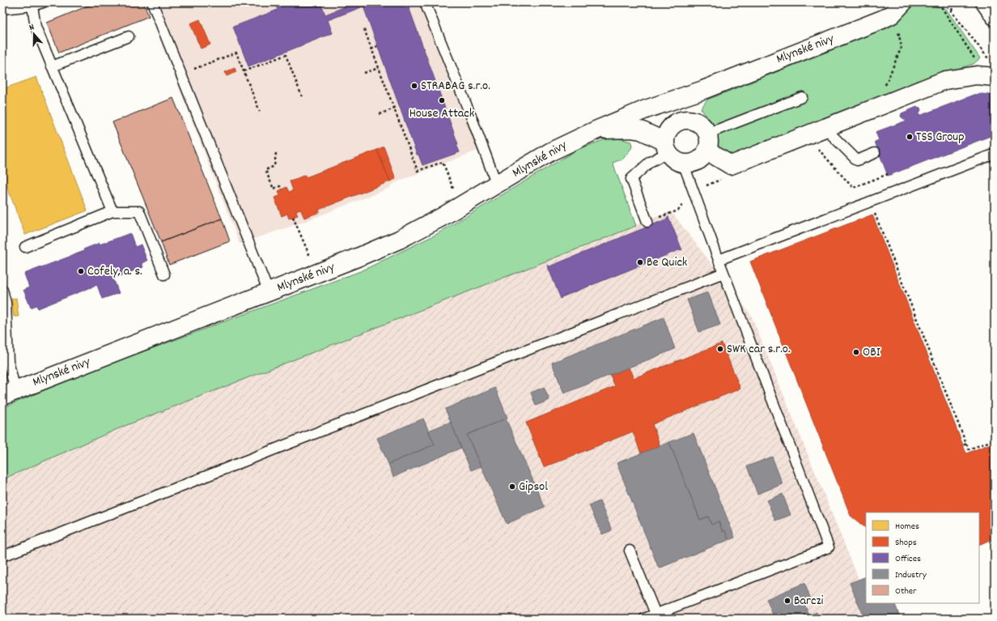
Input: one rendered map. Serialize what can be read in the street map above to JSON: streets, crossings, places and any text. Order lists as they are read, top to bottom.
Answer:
{
  "streets": {
    "street": ["Mlynské nivy"]
  },
  "places": [
    "STRABAG s.r.o.",
    "House Attack",
    "TSS Group",
    "Be Quick",
    "Cofely, a. s.",
    "SWK car s.r.o.",
    "OBI",
    "Gipsol",
    "Barczi"
  ],
  "legend": [
    "Homes",
    "Shops",
    "Offices",
    "Industry",
    "Other"
  ],
  "north": "top"
}
